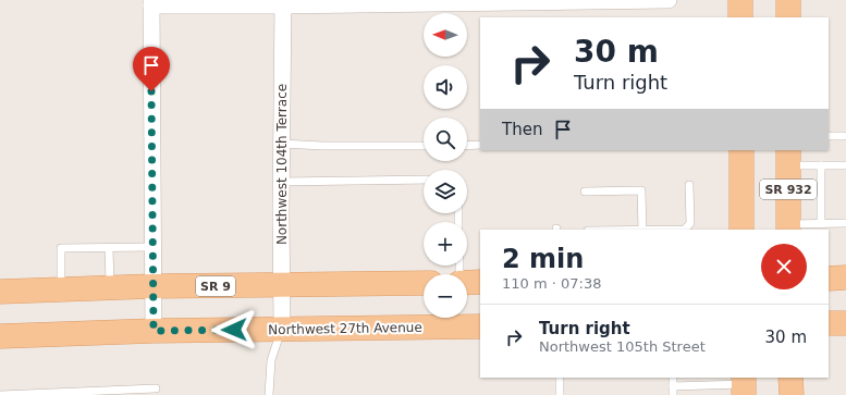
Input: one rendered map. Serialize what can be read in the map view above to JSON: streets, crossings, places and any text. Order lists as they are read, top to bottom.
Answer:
{
  "streets": {
    "main road": ["SR 932", "SR 9", "Northwest 27th Avenue"],
    "street": ["Northwest 104th Terrace"]
  },
  "crossings": [
    ["Northwest 104th Terrace", "SR 9"],
    ["Northwest 104th Terrace", "Northwest 27th Avenue"]
  ],
  "north": "left",
  "page": {
    "map_buttons": ["+", "−"],
    "turn": ["30 m", "Turn right"],
    "then": "Then",
    "heading": ["2 min", "110 m · 07:38"],
    "list": [
      {
        "name": "Turn right",
        "note": "Northwest 105th Street",
        "value": "30 m"
      }
    ]
  }
}
